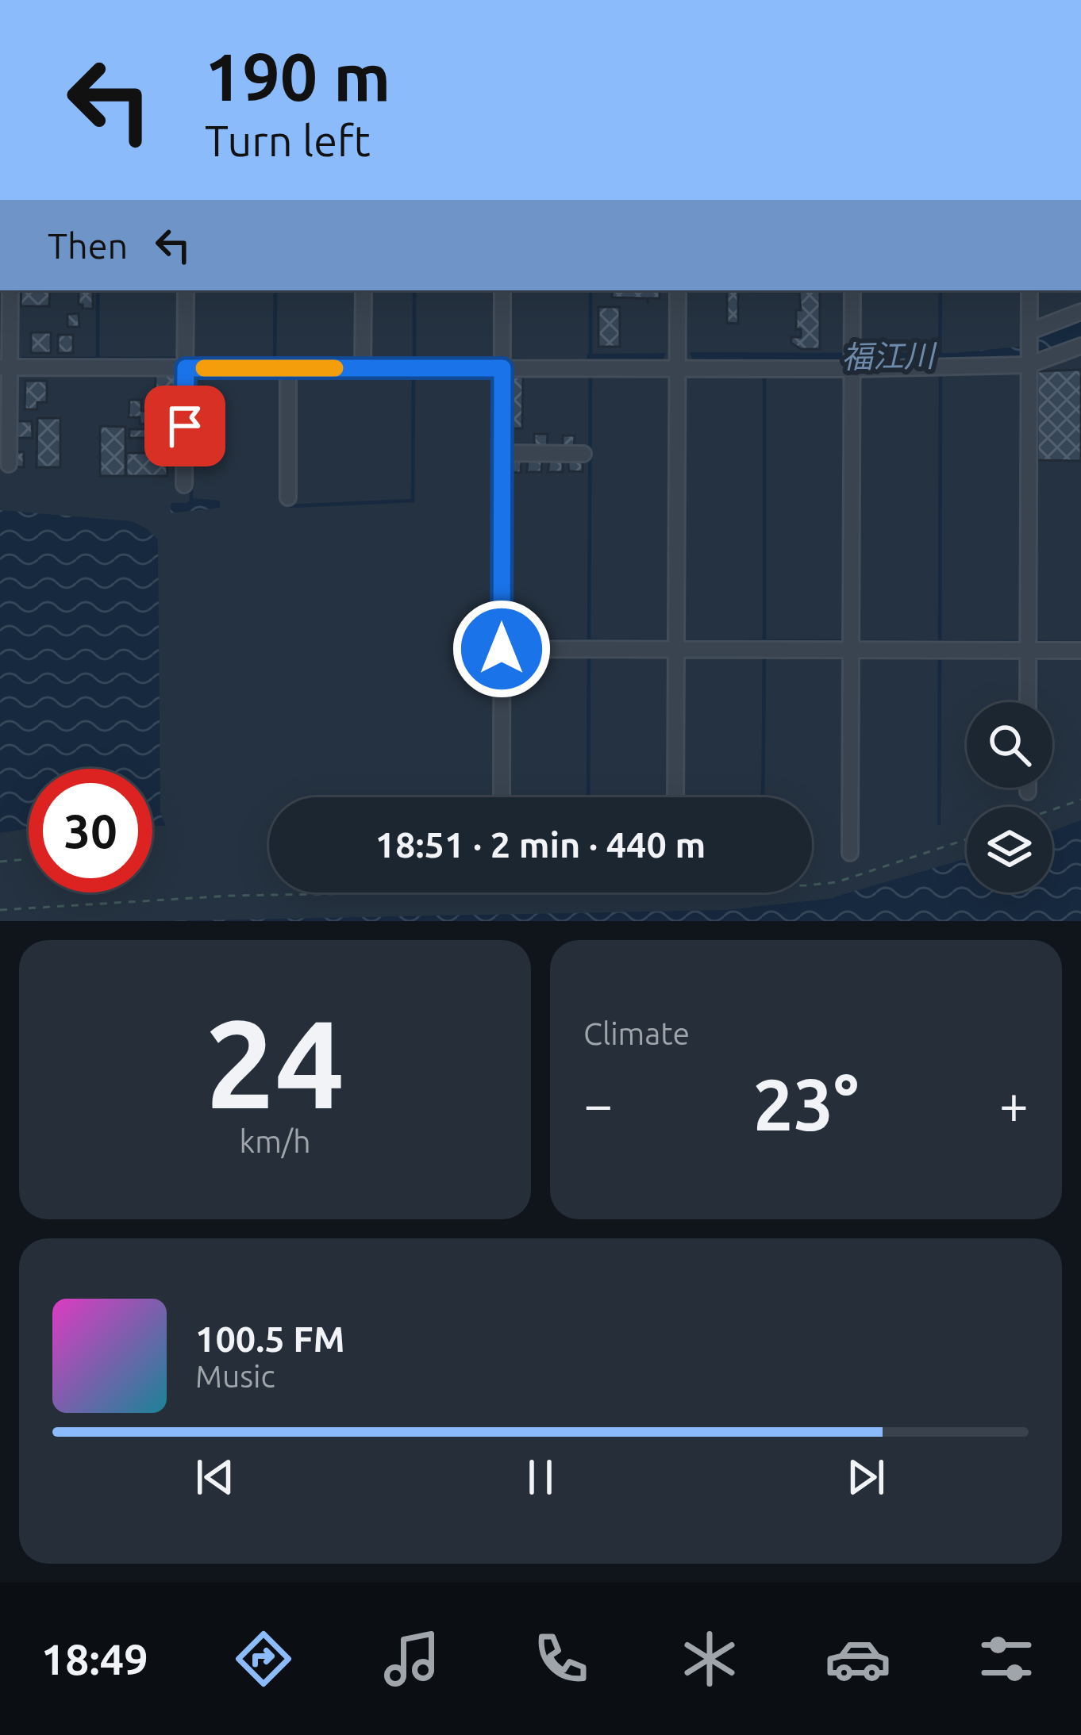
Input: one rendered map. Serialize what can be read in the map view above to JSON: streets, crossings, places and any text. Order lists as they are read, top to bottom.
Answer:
{
  "water": ["福江川"],
  "page": {
    "turn": ["190 m", "Turn left"],
    "then": "Then",
    "limit": "30",
    "trip": "18:51 · 2 min · 440 m",
    "tile": [
      ["24", "km/h"],
      "Climate"
    ],
    "heat": ["−", "23°", "+"],
    "song": ["100.5 FM", "Music"],
    "tabs": "18:49"
  }
}
